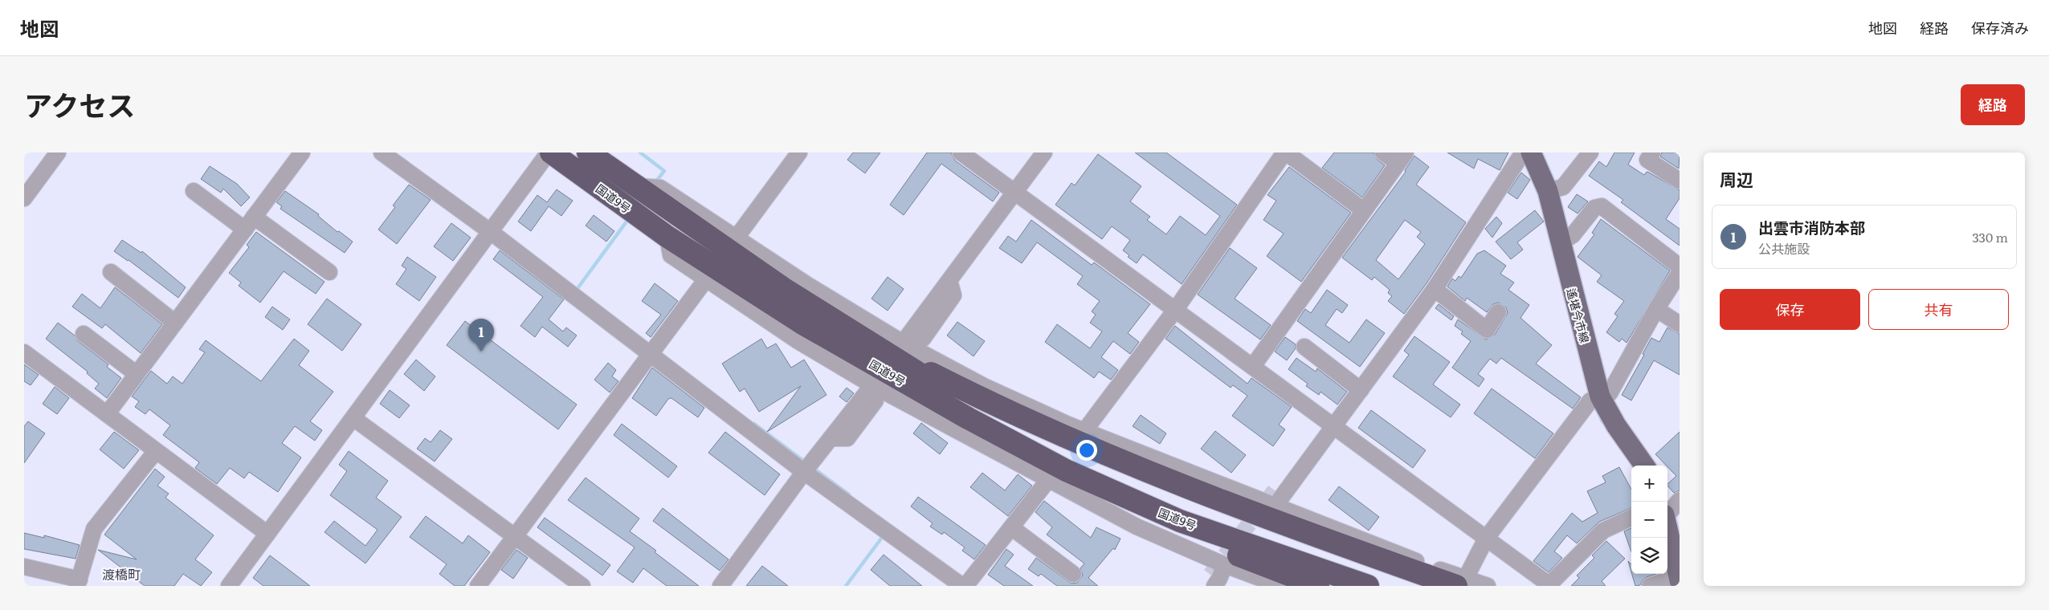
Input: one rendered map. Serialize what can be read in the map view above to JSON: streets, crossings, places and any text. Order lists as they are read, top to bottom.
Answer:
{
  "streets": {
    "highway": ["国道9号"],
    "main road": ["遙堪今市線"]
  },
  "districts": ["渡橋町"],
  "page": {
    "header": "地図",
    "nav": ["地図", "経路", "保存済み"],
    "title": "アクセス",
    "buttons": [
      "経路",
      ["保存", "共有"]
    ],
    "heading": "周辺",
    "list": [
      {
        "mark": "1",
        "name": "出雲市消防本部",
        "note": "公共施設",
        "value": "330 m"
      }
    ],
    "pins": "1",
    "map_buttons": ["+", "−"]
  }
}
